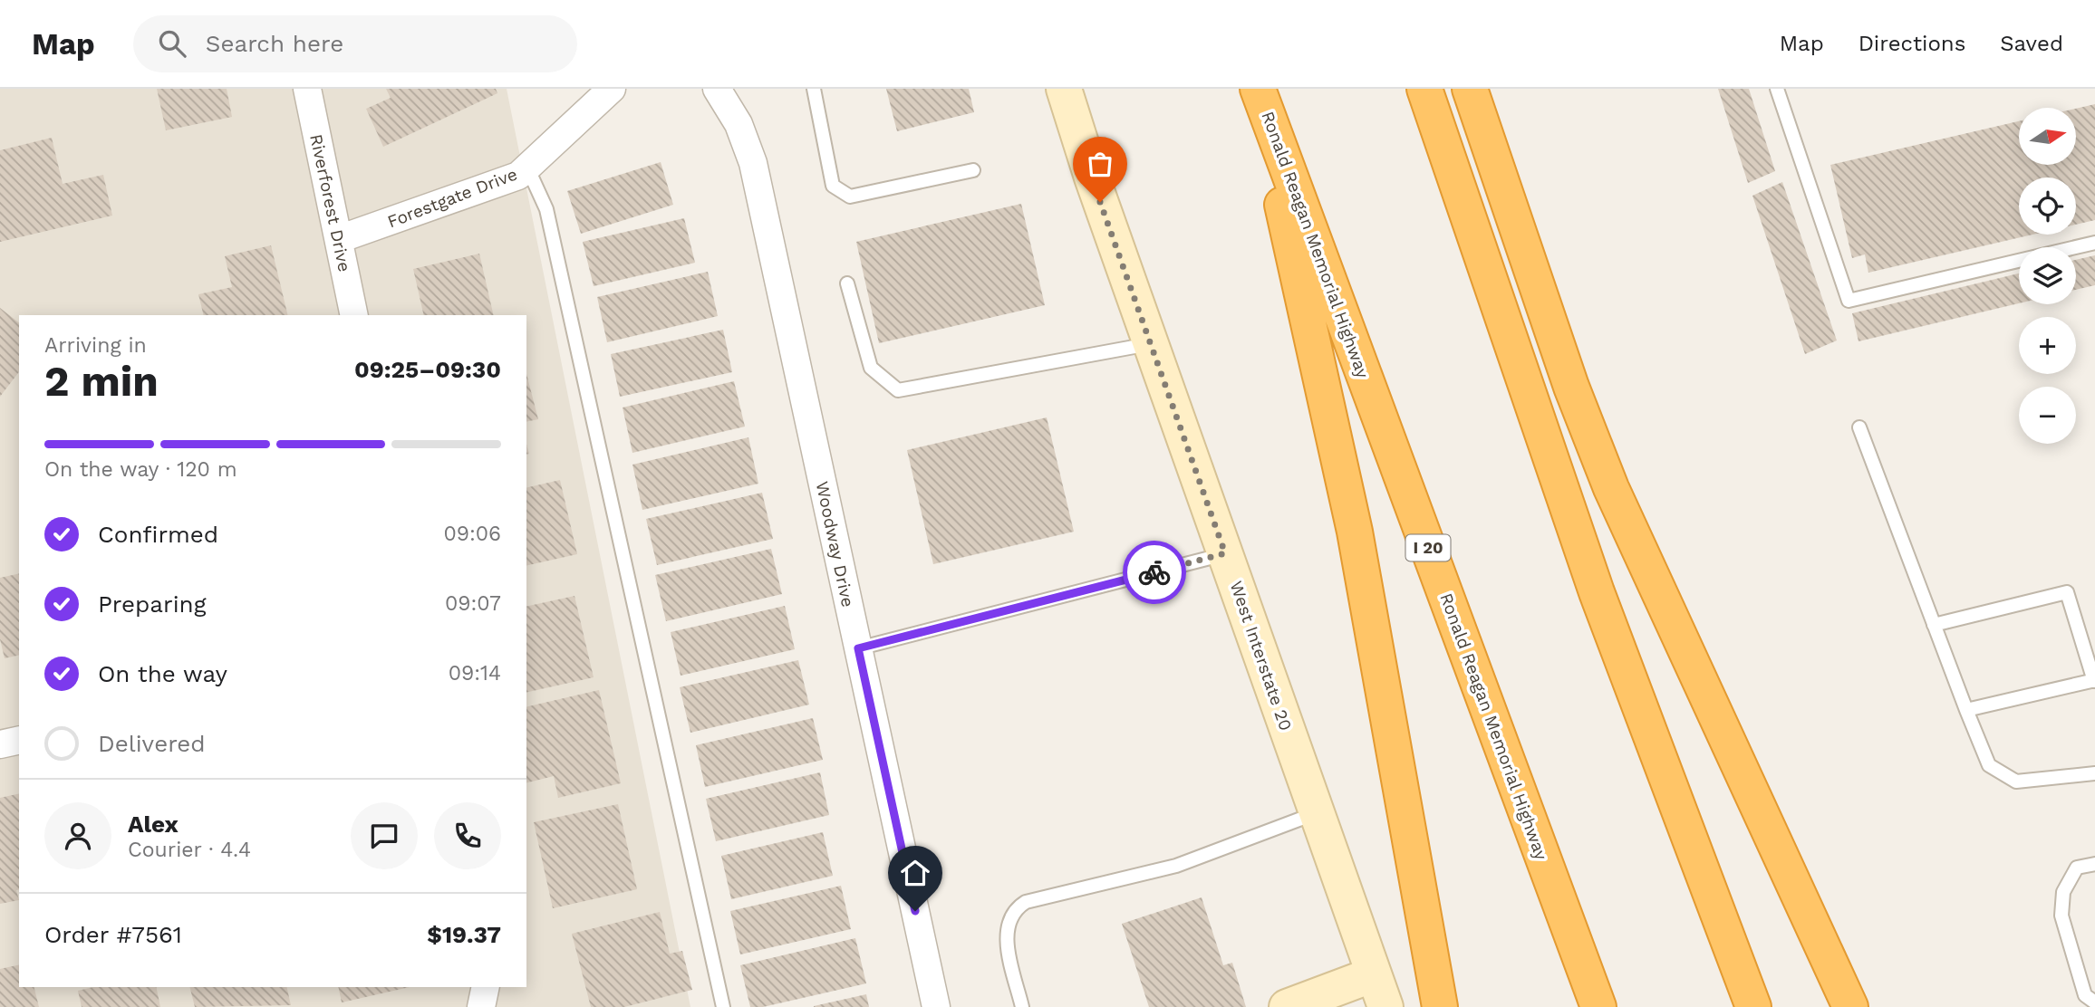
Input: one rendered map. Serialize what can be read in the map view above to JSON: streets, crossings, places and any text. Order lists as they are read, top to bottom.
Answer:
{
  "streets": {
    "highway": ["Ronald Reagan Memorial Highway", "I 20"],
    "main road": ["West Interstate 20"],
    "street": ["Forestgate Drive", "Riverforest Drive", "Woodway Drive"]
  },
  "crossings": [
    ["Forestgate Drive", "Riverforest Drive"]
  ],
  "north": "right",
  "page": {
    "header": "Map",
    "search": "Search here",
    "nav": ["Map", "Directions", "Saved"],
    "map_buttons": ["+", "−"],
    "heading": ["2 min", "Arriving in", "09:25–09:30"],
    "panel": [
      "Alex",
      "Courier · 4.4",
      "Order #7561",
      "$19.37"
    ],
    "bar": "On the way · 120 m",
    "list": [
      ["Confirmed", "09:06"],
      ["Preparing", "09:07"],
      ["On the way", "09:14"],
      "Delivered"
    ]
  }
}
